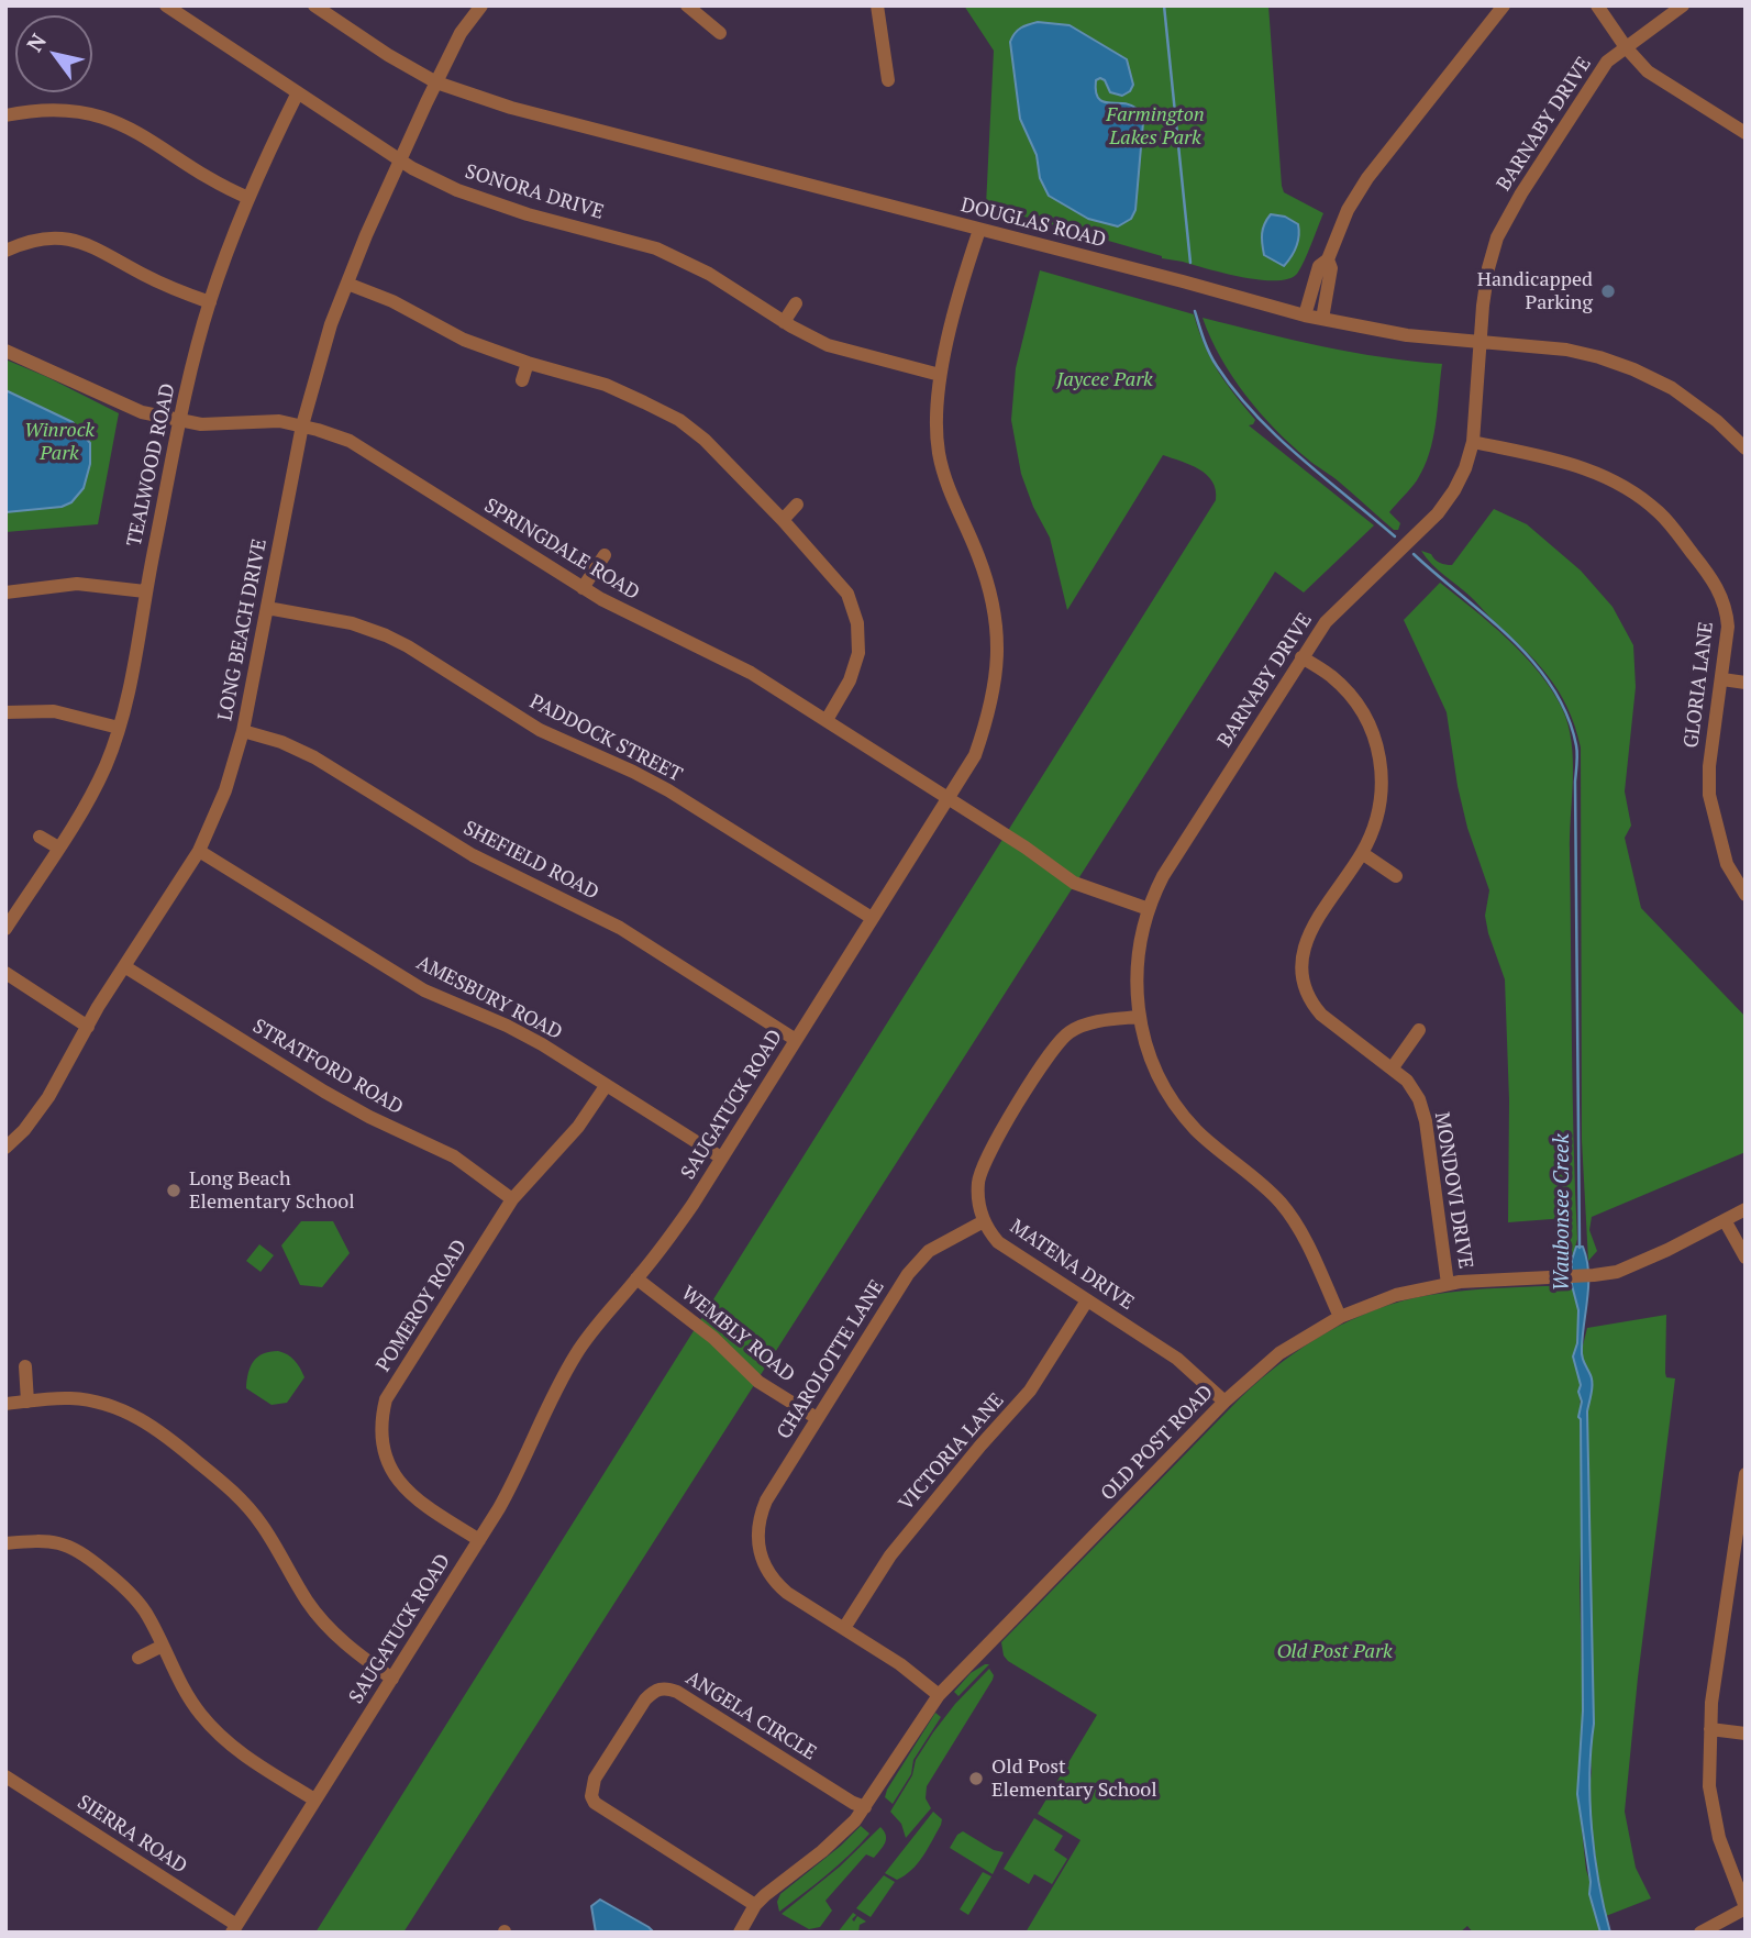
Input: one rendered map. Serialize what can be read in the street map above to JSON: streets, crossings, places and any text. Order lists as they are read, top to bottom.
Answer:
{
  "streets": {
    "street": [
      "BARNABY DRIVE",
      "SONORA DRIVE",
      "DOUGLAS ROAD",
      "TEALWOOD ROAD",
      "SPRINGDALE ROAD",
      "LONG BEACH DRIVE",
      "GLORIA LANE",
      "PADDOCK STREET",
      "SHEFIELD ROAD",
      "AMESBURY ROAD",
      "STRATFORD ROAD",
      "SAUGATUCK ROAD",
      "MONDOVI DRIVE",
      "MATENA DRIVE",
      "POMEROY ROAD",
      "WEMBLY ROAD",
      "CHAROLOTTE LANE",
      "OLD POST ROAD",
      "VICTORIA LANE",
      "ANGELA CIRCLE",
      "SIERRA ROAD"
    ]
  },
  "crossings": [
    ["BARNABY DRIVE", "DOUGLAS ROAD"],
    ["BARNABY DRIVE", "SPRINGDALE ROAD"],
    ["BARNABY DRIVE", "GLORIA LANE"],
    ["BARNABY DRIVE", "MONDOVI DRIVE"],
    ["BARNABY DRIVE", "MATENA DRIVE"],
    ["BARNABY DRIVE", "OLD POST ROAD"],
    ["SONORA DRIVE", "TEALWOOD ROAD"],
    ["SONORA DRIVE", "LONG BEACH DRIVE"],
    ["SONORA DRIVE", "SAUGATUCK ROAD"],
    ["DOUGLAS ROAD", "LONG BEACH DRIVE"],
    ["DOUGLAS ROAD", "SAUGATUCK ROAD"],
    ["TEALWOOD ROAD", "SPRINGDALE ROAD"],
    ["SPRINGDALE ROAD", "LONG BEACH DRIVE"],
    ["SPRINGDALE ROAD", "SAUGATUCK ROAD"],
    ["LONG BEACH DRIVE", "PADDOCK STREET"],
    ["LONG BEACH DRIVE", "SHEFIELD ROAD"],
    ["LONG BEACH DRIVE", "AMESBURY ROAD"],
    ["LONG BEACH DRIVE", "STRATFORD ROAD"],
    ["PADDOCK STREET", "SAUGATUCK ROAD"],
    ["SHEFIELD ROAD", "SAUGATUCK ROAD"],
    ["AMESBURY ROAD", "SAUGATUCK ROAD"],
    ["AMESBURY ROAD", "POMEROY ROAD"],
    ["STRATFORD ROAD", "POMEROY ROAD"],
    ["SAUGATUCK ROAD", "POMEROY ROAD"],
    ["SAUGATUCK ROAD", "WEMBLY ROAD"],
    ["SAUGATUCK ROAD", "SIERRA ROAD"],
    ["MONDOVI DRIVE", "OLD POST ROAD"],
    ["MATENA DRIVE", "CHAROLOTTE LANE"],
    ["MATENA DRIVE", "OLD POST ROAD"],
    ["MATENA DRIVE", "VICTORIA LANE"],
    ["WEMBLY ROAD", "CHAROLOTTE LANE"],
    ["CHAROLOTTE LANE", "OLD POST ROAD"],
    ["CHAROLOTTE LANE", "VICTORIA LANE"],
    ["OLD POST ROAD", "ANGELA CIRCLE"]
  ],
  "water": ["Waubonsee Creek"],
  "parks": [
    "Farmington Lakes Park",
    "Jaycee Park",
    "Winrock Park",
    "Old Post Park"
  ],
  "places": ["Handicapped Parking", "Long Beach Elementary School", "Old Post Elementary School"],
  "north": "top left"
}
